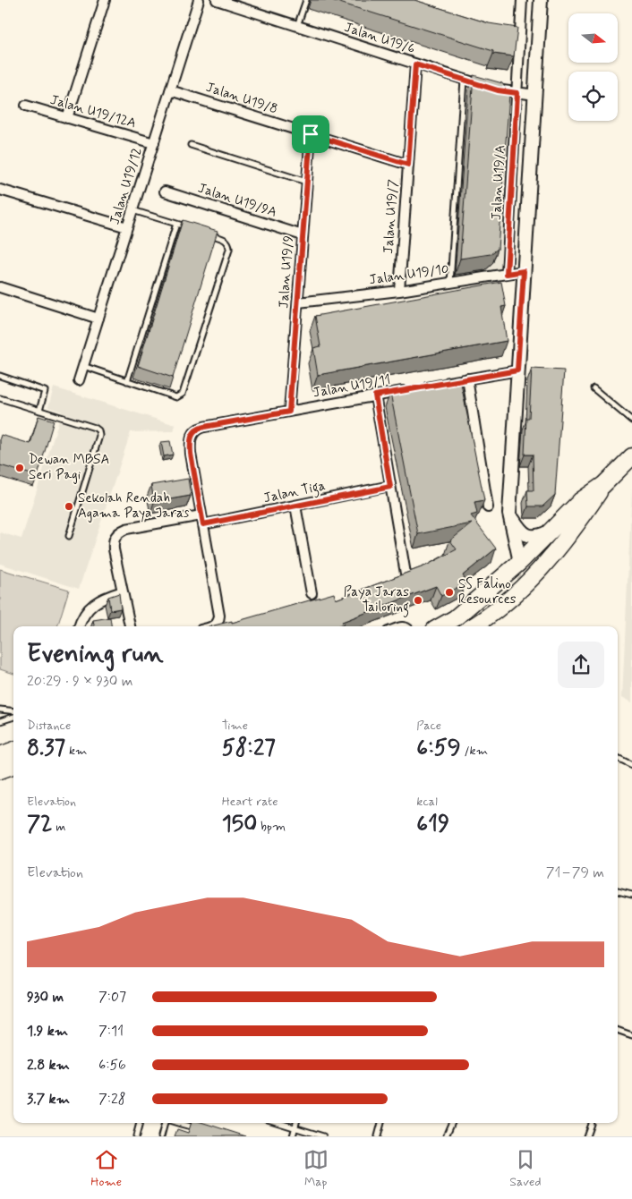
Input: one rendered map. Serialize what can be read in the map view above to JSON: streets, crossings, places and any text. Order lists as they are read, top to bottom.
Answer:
{
  "streets": {
    "street": [
      "Jalan U19/6",
      "Jalan U19/8",
      "Jalan U19/12A",
      "Jalan U19/A",
      "Jalan U19/12",
      "Jalan U19/9A",
      "Jalan U19/7",
      "Jalan U19/9",
      "Jalan U19/10",
      "Jalan U19/11",
      "Jalan Tiga"
    ]
  },
  "crossings": [
    ["Jalan U19/6", "Jalan U19/A"],
    ["Jalan U19/6", "Jalan U19/7"],
    ["Jalan U19/8", "Jalan U19/12"],
    ["Jalan U19/8", "Jalan U19/7"],
    ["Jalan U19/8", "Jalan U19/9"],
    ["Jalan U19/12A", "Jalan U19/12"],
    ["Jalan U19/A", "Jalan U19/10"],
    ["Jalan U19/9A", "Jalan U19/9"],
    ["Jalan U19/7", "Jalan U19/10"],
    ["Jalan U19/9", "Jalan U19/10"],
    ["Jalan U19/9", "Jalan U19/11"],
    ["Jalan U19/11", "Jalan Tiga"]
  ],
  "places": [
    "Dewan MBSA Seri Pagi",
    "Sekolah Rendah Agama Paya Jaras",
    "SS Falino Resources",
    "Paya Jaras Tailoring"
  ],
  "north": "right",
  "page": {
    "heading": ["Evening run", "20:29 · 9 × 930 m"],
    "stats": [
      ["Distance", "8.37 km"],
      ["Time", "58:27"],
      ["Pace", "6:59 /km"],
      ["Elevation", "72 m"],
      ["Heart rate", "150 bpm"],
      ["kcal", "619"]
    ],
    "chart": ["Elevation", "71–79 m"],
    "list": [
      {
        "name": "930 m",
        "note": "7:07"
      },
      {
        "name": "1.9 km",
        "note": "7:11"
      },
      {
        "name": "2.8 km",
        "note": "6:56"
      },
      {
        "name": "3.7 km",
        "note": "7:28"
      }
    ],
    "tabs": ["Home", "Map", "Saved"]
  }
}
